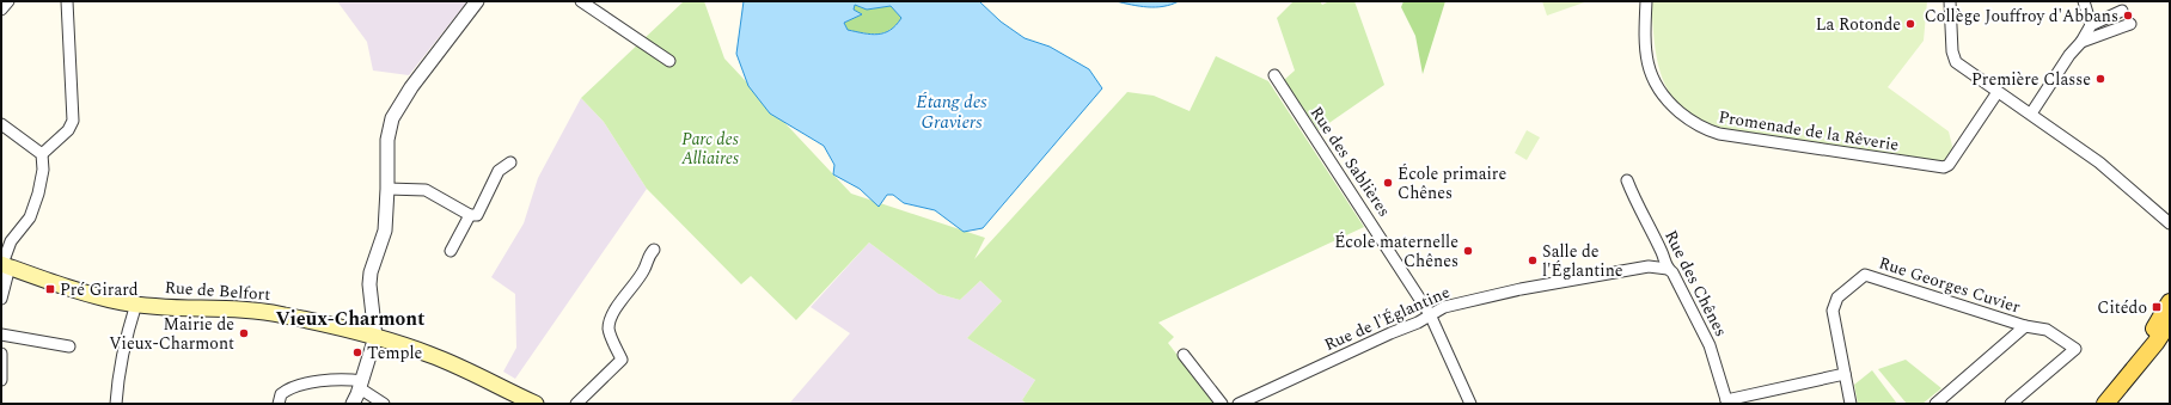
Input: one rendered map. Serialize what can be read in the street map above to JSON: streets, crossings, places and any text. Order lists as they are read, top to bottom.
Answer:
{
  "streets": {
    "main road": ["Rue de Belfort"],
    "street": [
      "Promenade de la Rêverie",
      "Rue des Sablières",
      "Rue des Chênes",
      "Rue Georges Cuvier",
      "Rue de l'Églantine"
    ]
  },
  "crossings": [
    ["Rue des Sablières", "Rue de l'Églantine"],
    ["Rue des Chênes", "Rue de l'Églantine"]
  ],
  "districts": ["Vieux-Charmont"],
  "water": ["Étang des Graviers"],
  "parks": ["Parc des Alliaires"],
  "places": {
    "other": [
      "Collège Jouffroy d'Abbans",
      "La Rotonde",
      "Première Classe",
      "École primaire Chênes",
      "École maternelle Chênes",
      "Salle de l'Églantine",
      "Mairie de Vieux-Charmont",
      "Temple"
    ],
    "transit": ["Pré Girard", "Citédo"]
  }
}
